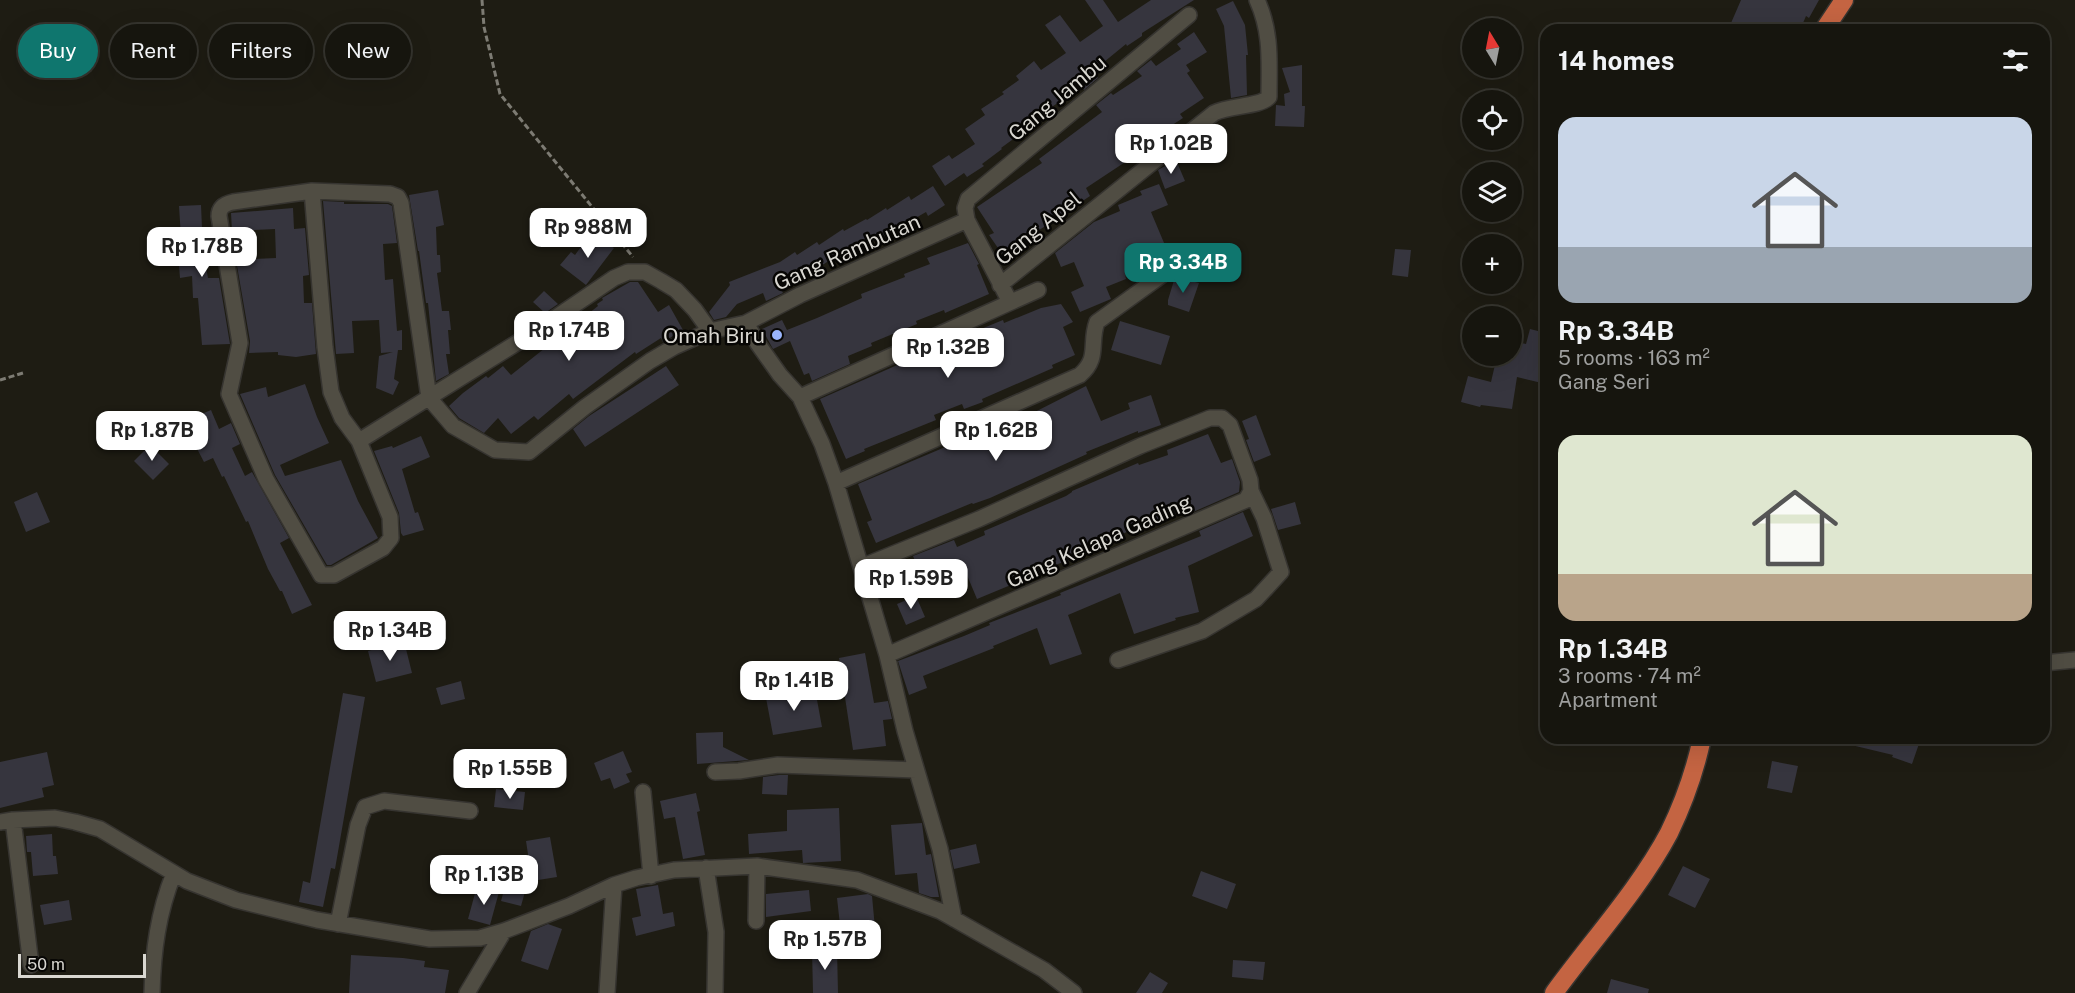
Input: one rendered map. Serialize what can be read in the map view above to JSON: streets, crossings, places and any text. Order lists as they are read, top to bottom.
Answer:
{
  "streets": {
    "street": [
      "Gang Jambu",
      "Gang Apel",
      "Gang Rambutan",
      "Gang Kelapa Gading"
    ]
  },
  "crossings": [
    ["Gang Jambu", "Gang Rambutan"]
  ],
  "places": ["Omah Biru"],
  "scale_bar": "50 m",
  "north": "top",
  "page": {
    "map_buttons": ["+", "−"],
    "chip": [
      "Buy",
      "Rent",
      "Filters",
      "New"
    ],
    "heading": "14 homes",
    "list": [
      {
        "name": "Rp 3.34B",
        "note": "5 rooms · 163 m² · Gang Seri"
      },
      {
        "name": "Rp 1.34B",
        "note": "3 rooms · 74 m² · Apartment"
      }
    ],
    "price": [
      "Rp 1.02B",
      "Rp 988M",
      "Rp 1.78B",
      "Rp 3.34B",
      "Rp 1.74B",
      "Rp 1.32B",
      "Rp 1.87B",
      "Rp 1.62B",
      "Rp 1.59B",
      "Rp 1.34B",
      "Rp 1.41B",
      "Rp 1.55B",
      "Rp 1.13B",
      "Rp 1.57B"
    ],
    "scale": "50 m"
  }
}
